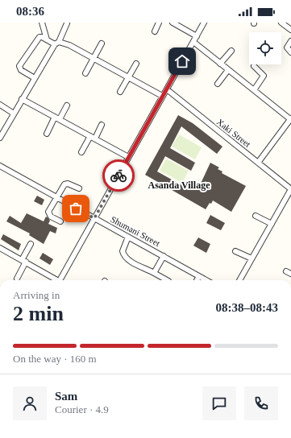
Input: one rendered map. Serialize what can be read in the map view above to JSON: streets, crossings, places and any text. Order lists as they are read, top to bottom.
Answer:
{
  "streets": {
    "street": ["Xaki Street", "Shumani Street"]
  },
  "districts": ["Asanda Village"],
  "page": {
    "status": "08:36",
    "heading": ["2 min", "Arriving in", "08:38–08:43"],
    "panel": ["Sam", "Courier · 4.9"],
    "bar": "On the way · 160 m"
  }
}
